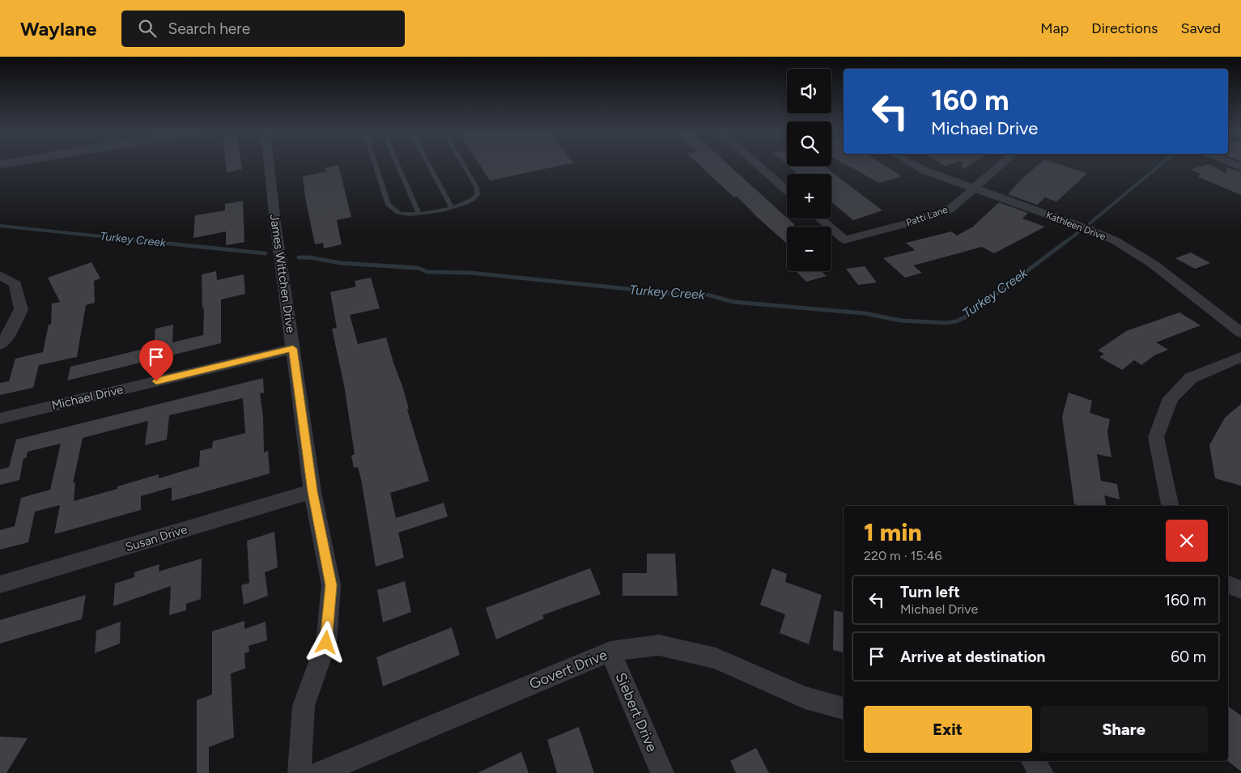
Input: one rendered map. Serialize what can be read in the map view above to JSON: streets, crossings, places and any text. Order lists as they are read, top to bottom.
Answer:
{
  "streets": {
    "street": [
      "Patti Lane",
      "Kathleen Drive",
      "James Wittchen Drive",
      "Michael Drive",
      "Susan Drive",
      "Govert Drive",
      "Siebert Drive"
    ]
  },
  "crossings": [
    ["Patti Lane", "Kathleen Drive"],
    ["James Wittchen Drive", "Michael Drive"],
    ["James Wittchen Drive", "Susan Drive"],
    ["Govert Drive", "Siebert Drive"]
  ],
  "water": ["Turkey Creek"],
  "page": {
    "header": "Waylane",
    "search": "Search here",
    "nav": ["Map", "Directions", "Saved"],
    "map_buttons": ["+", "−"],
    "turn": ["160 m", "Michael Drive"],
    "heading": ["1 min", "220 m · 15:46"],
    "list": [
      {
        "name": "Turn left",
        "note": "Michael Drive",
        "value": "160 m"
      },
      {
        "name": "Arrive at destination",
        "value": "60 m"
      }
    ],
    "buttons": ["Exit", "Share"]
  }
}
